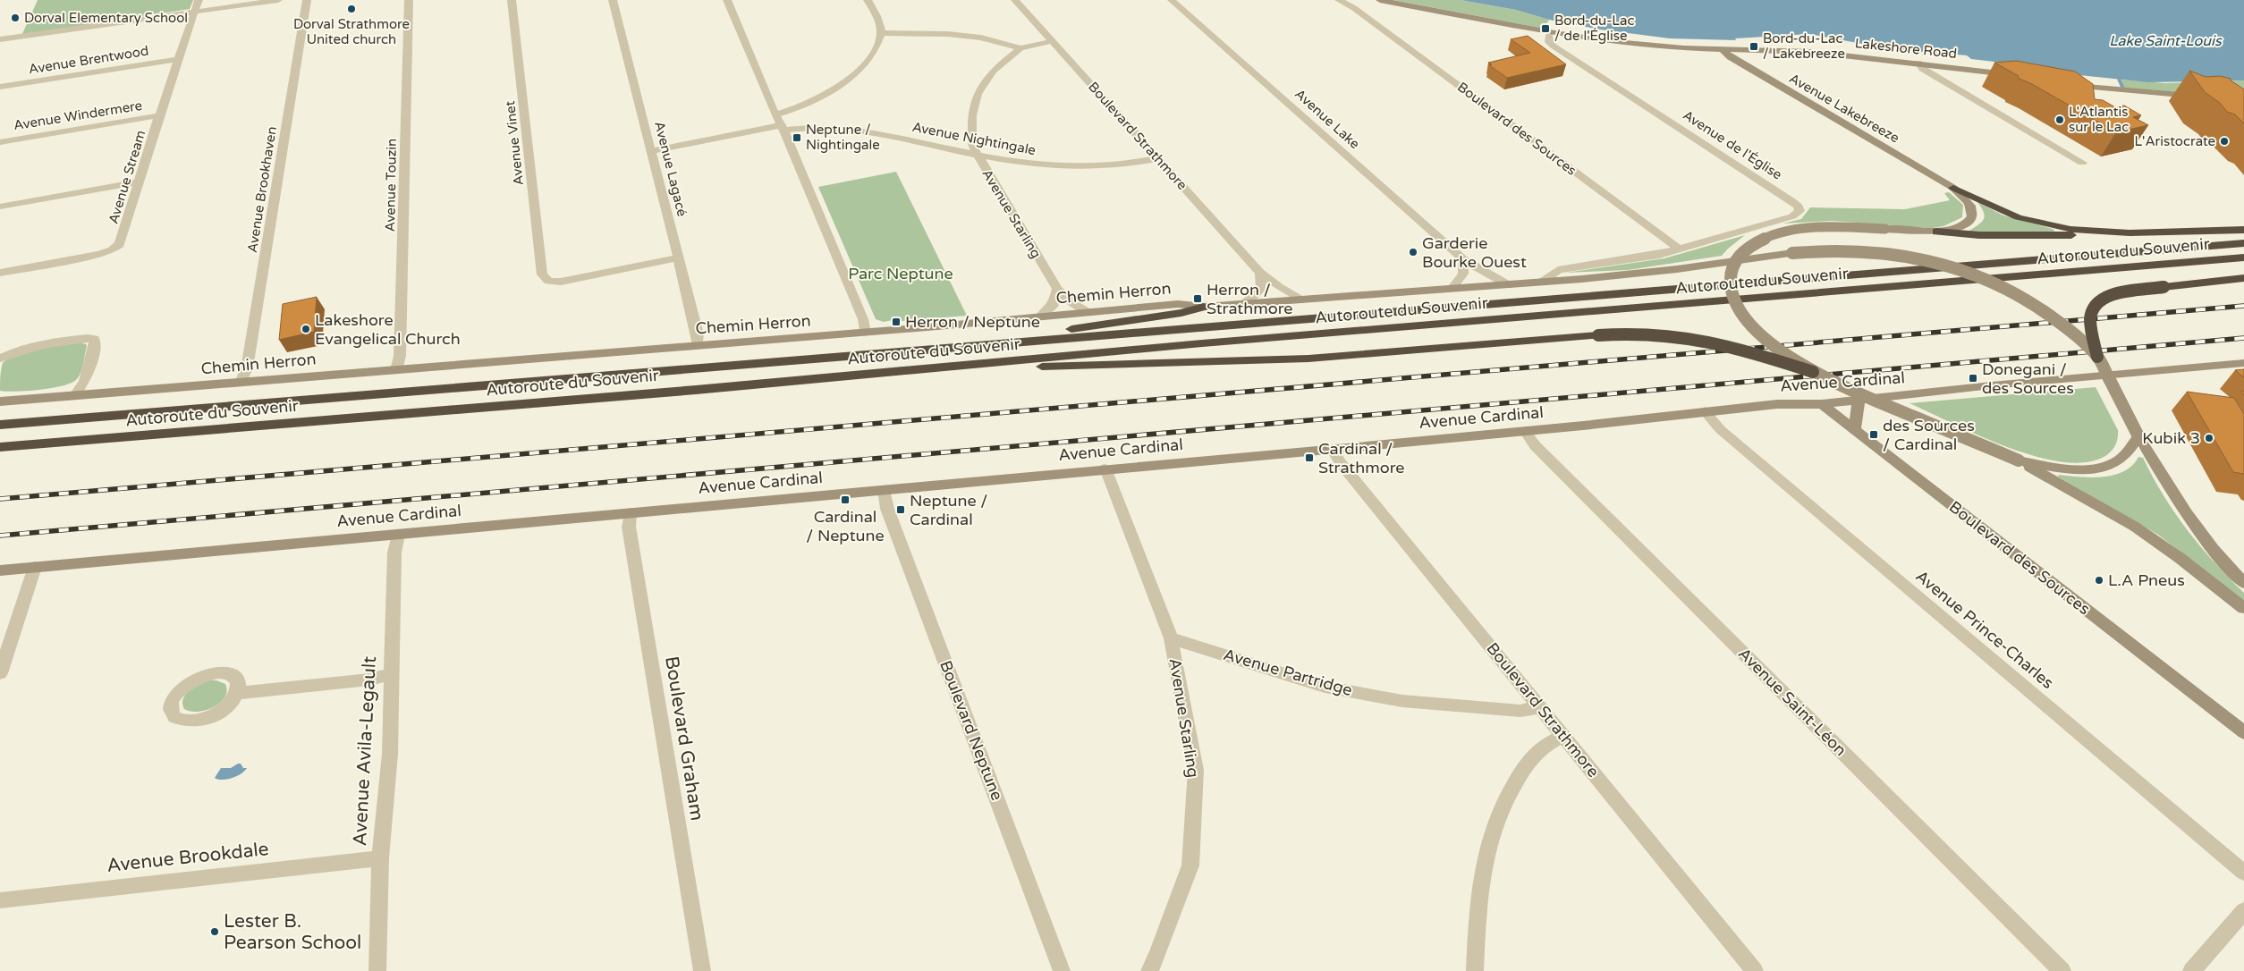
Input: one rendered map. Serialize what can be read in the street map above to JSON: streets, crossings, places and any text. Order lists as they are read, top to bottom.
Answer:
{
  "streets": {
    "highway": ["Autoroute du Souvenir"],
    "main road": [
      "Lakeshore Road",
      "Avenue Lakebreeze",
      "Boulevard des Sources",
      "Chemin Herron",
      "Avenue Cardinal"
    ],
    "street": [
      "Avenue Brentwood",
      "Avenue Windermere",
      "Avenue Lake",
      "Boulevard Strathmore",
      "Avenue Nightingale",
      "Avenue Vinet",
      "Avenue de l'Église",
      "Avenue Lagacé",
      "Avenue Stream",
      "Avenue Touzin",
      "Avenue Brookhaven",
      "Avenue Starling",
      "Avenue Prince-Charles",
      "Avenue Partridge",
      "Avenue Saint-Léon",
      "Boulevard Neptune",
      "Boulevard Graham",
      "Avenue Avila-Legault",
      "Avenue Brookdale"
    ]
  },
  "crossings": [
    ["Lakeshore Road", "Avenue Lakebreeze"],
    ["Lakeshore Road", "Avenue de l'Église"],
    ["Avenue Brentwood", "Avenue Stream"],
    ["Avenue Windermere", "Avenue Stream"],
    ["Avenue Lake", "Chemin Herron"],
    ["Boulevard des Sources", "Avenue de l'Église"],
    ["Boulevard des Sources", "Avenue Cardinal"],
    ["Boulevard Strathmore", "Avenue Nightingale"],
    ["Boulevard Strathmore", "Chemin Herron"],
    ["Boulevard Strathmore", "Avenue Cardinal"],
    ["Boulevard Strathmore", "Avenue Partridge"],
    ["Avenue Nightingale", "Avenue Lagacé"],
    ["Avenue Nightingale", "Avenue Starling"],
    ["Avenue Vinet", "Avenue Lagacé"],
    ["Avenue Lagacé", "Chemin Herron"],
    ["Avenue Touzin", "Chemin Herron"],
    ["Avenue Brookhaven", "Chemin Herron"],
    ["Avenue Starling", "Chemin Herron"],
    ["Avenue Starling", "Avenue Cardinal"],
    ["Avenue Starling", "Avenue Partridge"],
    ["Avenue Cardinal", "Avenue Prince-Charles"],
    ["Avenue Cardinal", "Avenue Saint-Léon"],
    ["Avenue Cardinal", "Boulevard Neptune"],
    ["Avenue Cardinal", "Boulevard Graham"],
    ["Avenue Cardinal", "Avenue Avila-Legault"],
    ["Avenue Avila-Legault", "Avenue Brookdale"]
  ],
  "water": ["Lake Saint-Louis"],
  "parks": ["Parc Neptune"],
  "places": {
    "other": [
      "Dorval Strathmore United church",
      "Dorval Elementary School",
      "L'Atlantis sur le Lac",
      "L'Aristocrate",
      "Garderie Bourke Ouest",
      "Lakeshore Evangelical Church",
      "Kubik 3",
      "L.A Pneus",
      "Lester B. Pearson School"
    ],
    "transit": [
      "Bord-du-Lac / de l'Église",
      "Bord-du-Lac / Lakebreeze",
      "Neptune / Nightingale",
      "Herron / Strathmore",
      "Herron / Neptune",
      "Donegani / des Sources",
      "des Sources / Cardinal",
      "Cardinal / Strathmore",
      "Cardinal / Neptune",
      "Neptune / Cardinal"
    ]
  }
}
